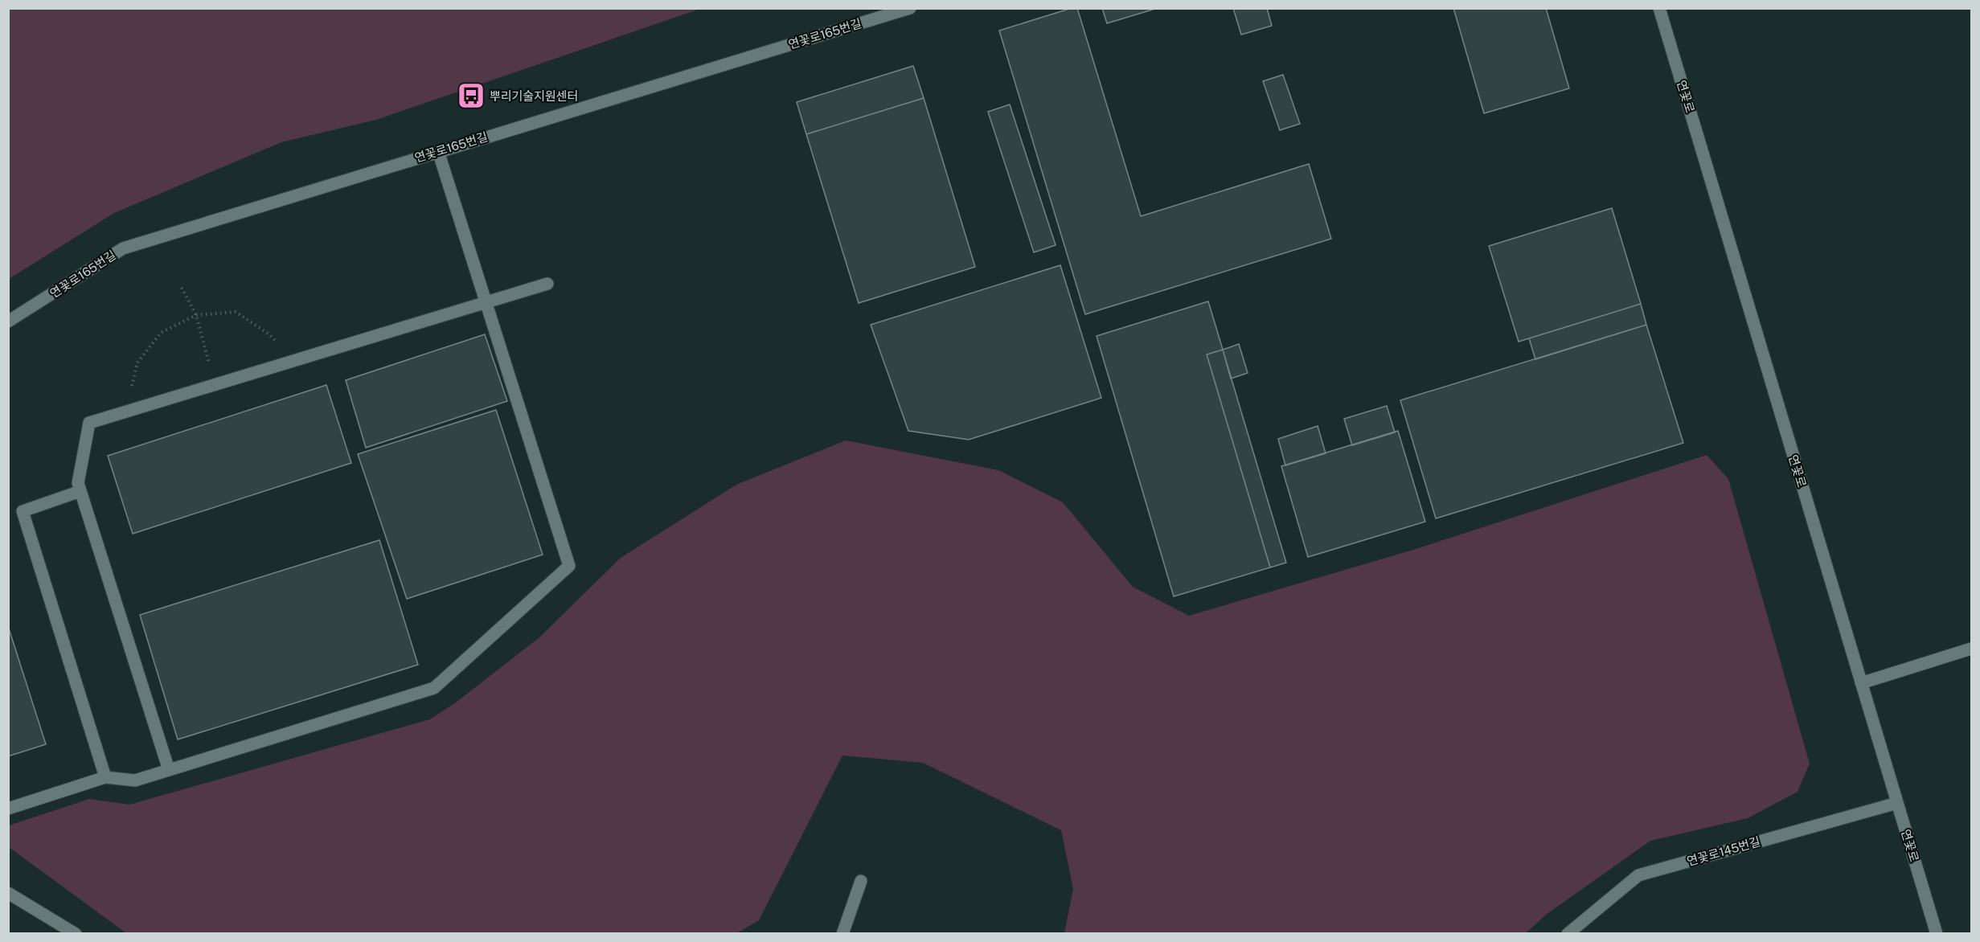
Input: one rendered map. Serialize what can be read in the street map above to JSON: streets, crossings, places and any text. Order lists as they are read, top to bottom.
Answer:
{
  "streets": {
    "street": ["연꽃로165번길", "연꽃로", "연꽃로145번길"]
  },
  "crossings": [
    ["연꽃로", "연꽃로145번길"]
  ],
  "places": {
    "bus stop": ["뿌리기술지원센터"]
  }
}
